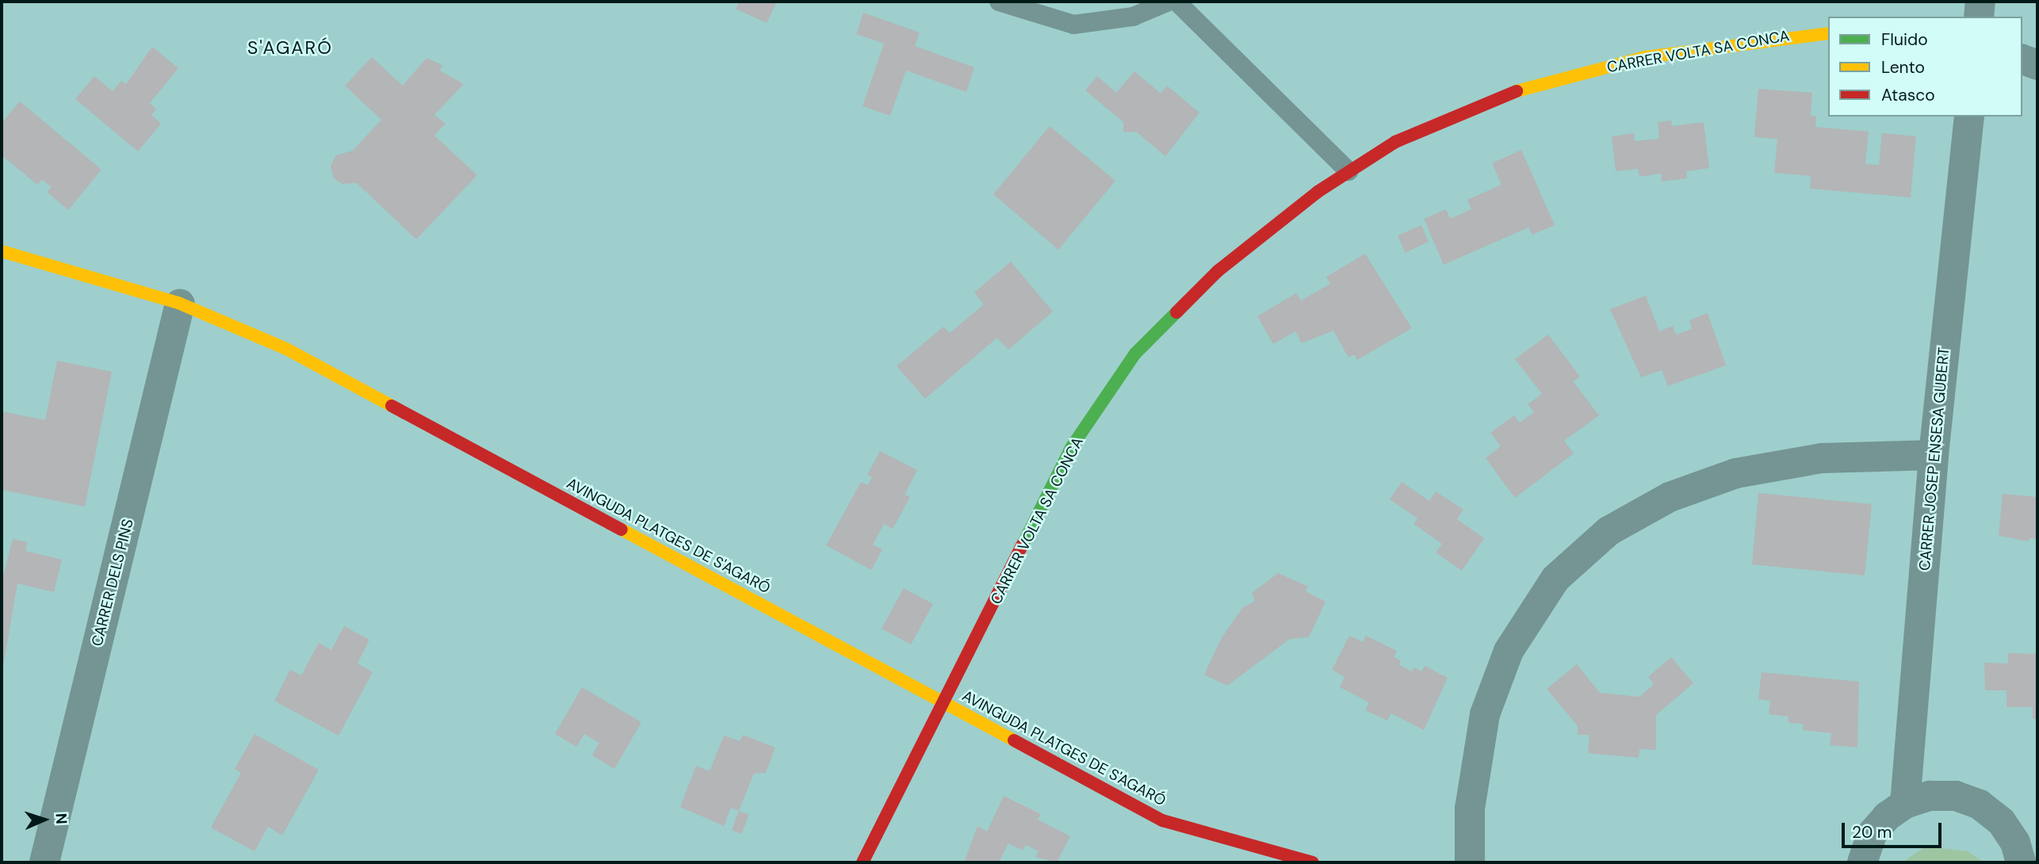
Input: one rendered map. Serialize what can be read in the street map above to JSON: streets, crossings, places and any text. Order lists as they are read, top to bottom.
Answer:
{
  "streets": {
    "street": [
      "CARRER VOLTA SA CONCA",
      "CARRER JOSEP ENSESA GUBERT",
      "AVINGUDA PLATGES DE S'AGARÓ",
      "CARRER DELS PINS"
    ]
  },
  "crossings": [
    ["CARRER VOLTA SA CONCA", "AVINGUDA PLATGES DE S'AGARÓ"],
    ["AVINGUDA PLATGES DE S'AGARÓ", "CARRER DELS PINS"]
  ],
  "districts": ["S'AGARÓ"],
  "legend": ["Fluido", "Lento", "Atasco"],
  "scale_bar": "20 m",
  "north": "right"
}
